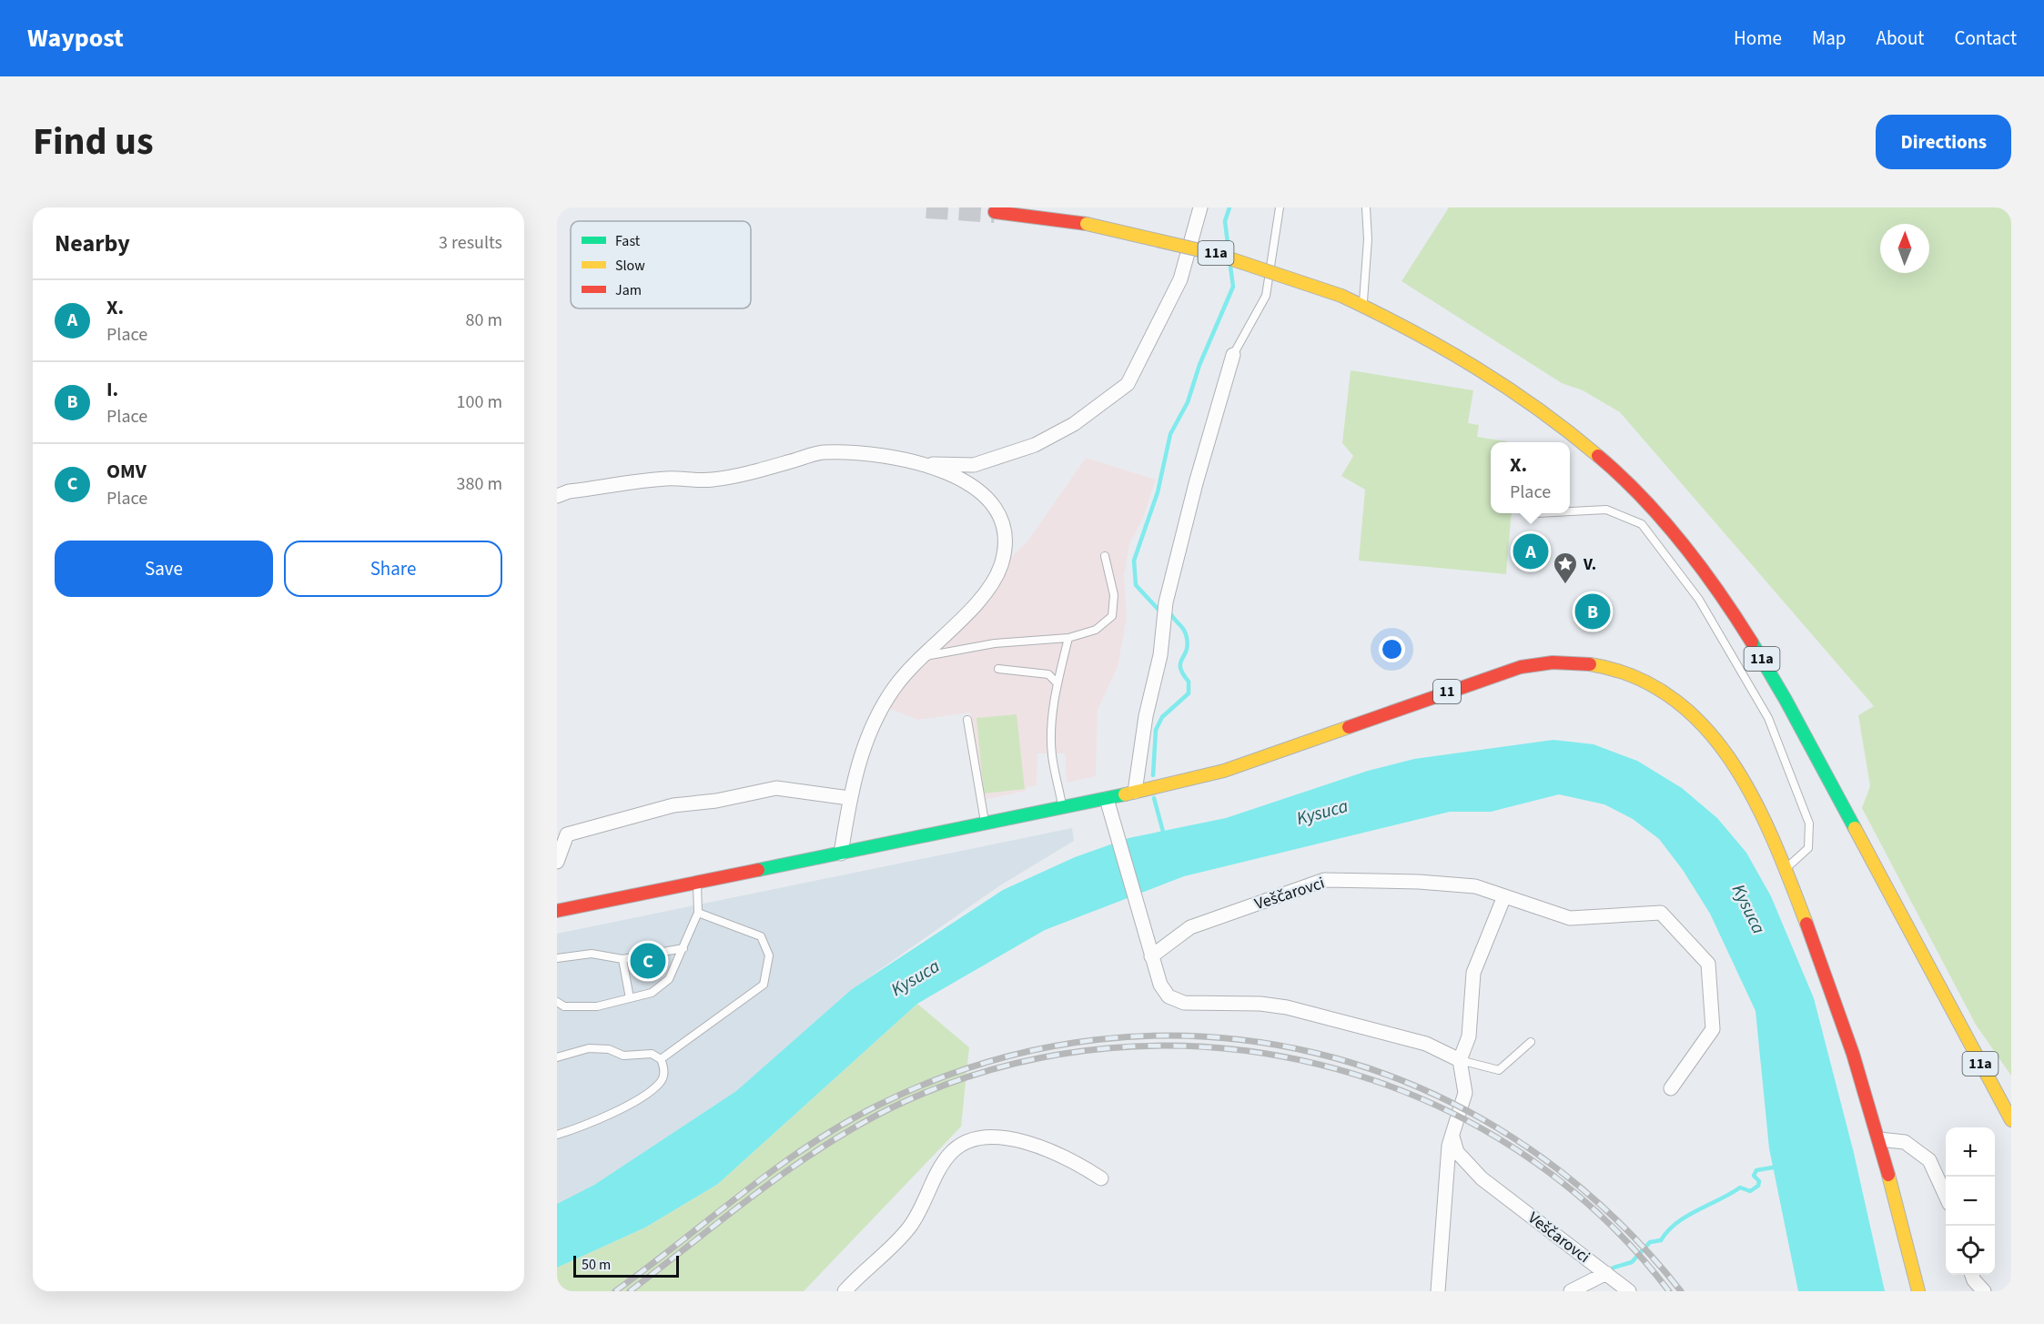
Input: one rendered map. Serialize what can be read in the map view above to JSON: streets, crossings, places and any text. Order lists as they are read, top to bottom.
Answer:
{
  "streets": {
    "main road": ["11a", "11"],
    "street": ["Veščarovci"]
  },
  "water": ["Kysuca"],
  "places": {
    "place": ["V."]
  },
  "legend": ["Fast", "Slow", "Jam"],
  "scale_bar": "50 m",
  "north": "top",
  "page": {
    "header": "Waypost",
    "nav": [
      "Home",
      "Map",
      "About",
      "Contact"
    ],
    "title": "Find us",
    "buttons": [
      "Directions",
      ["Save", "Share"]
    ],
    "heading": ["Nearby", "3 results"],
    "list": [
      {
        "mark": "A",
        "name": "X.",
        "note": "Place",
        "value": "80 m"
      },
      {
        "mark": "B",
        "name": "I.",
        "note": "Place",
        "value": "100 m"
      },
      {
        "mark": "C",
        "name": "OMV",
        "note": "Place",
        "value": "380 m"
      }
    ],
    "popup": ["X.", "Place"],
    "pins": ["A", "B", "C"],
    "map_buttons": ["+", "−"],
    "scale": "50 m"
  }
}
